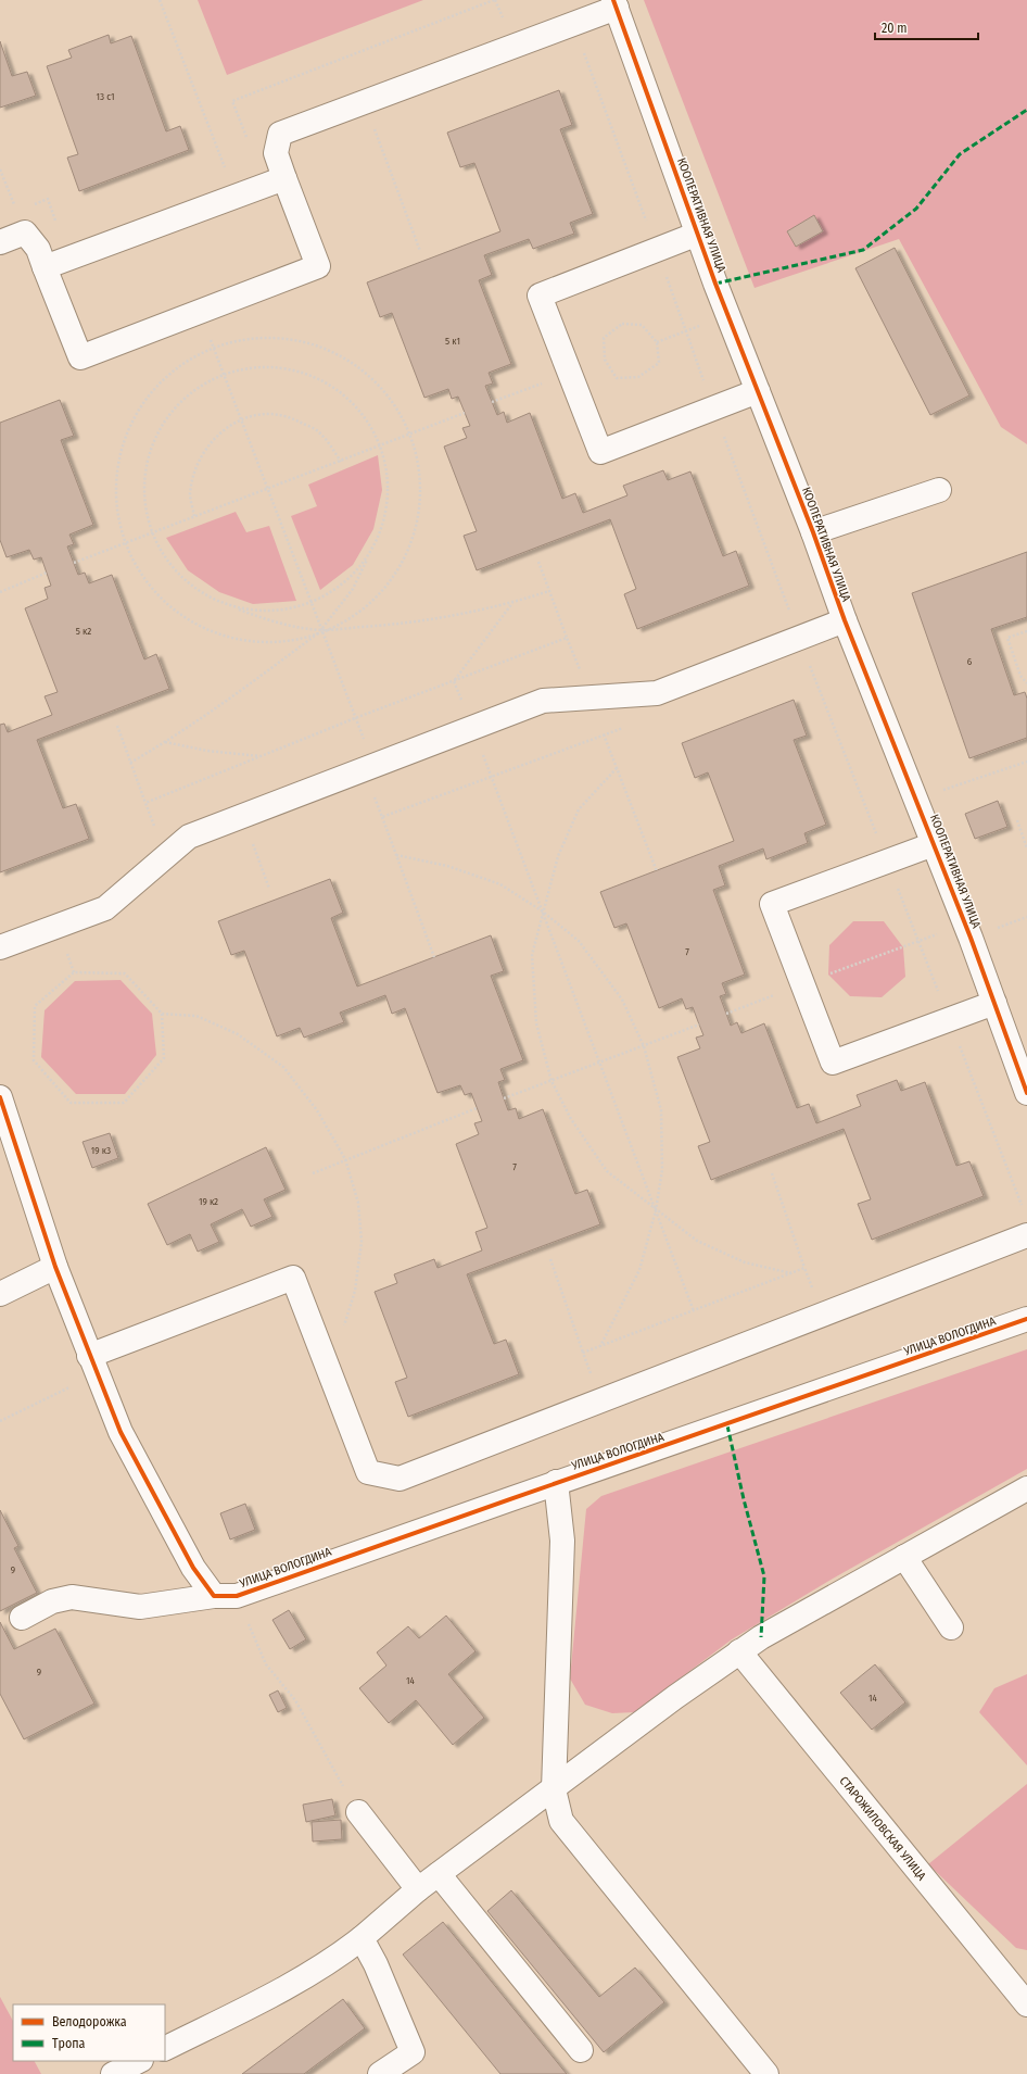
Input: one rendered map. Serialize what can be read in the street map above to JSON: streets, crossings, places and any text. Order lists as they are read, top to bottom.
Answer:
{
  "streets": {
    "street": ["КООПЕРАТИВНАЯ УЛИЦА", "УЛИЦА ВОЛОГДИНА", "СТАРОЖИЛОВСКАЯ УЛИЦА"]
  },
  "house_numbers": [
    "13 с1",
    "5 к1",
    "5 к2",
    "6",
    "7",
    "19 к3",
    "7",
    "19 к2",
    "9",
    "9",
    "14",
    "14"
  ],
  "legend": ["Велодорожка", "Тропа"],
  "scale_bar": "20 m"
}
